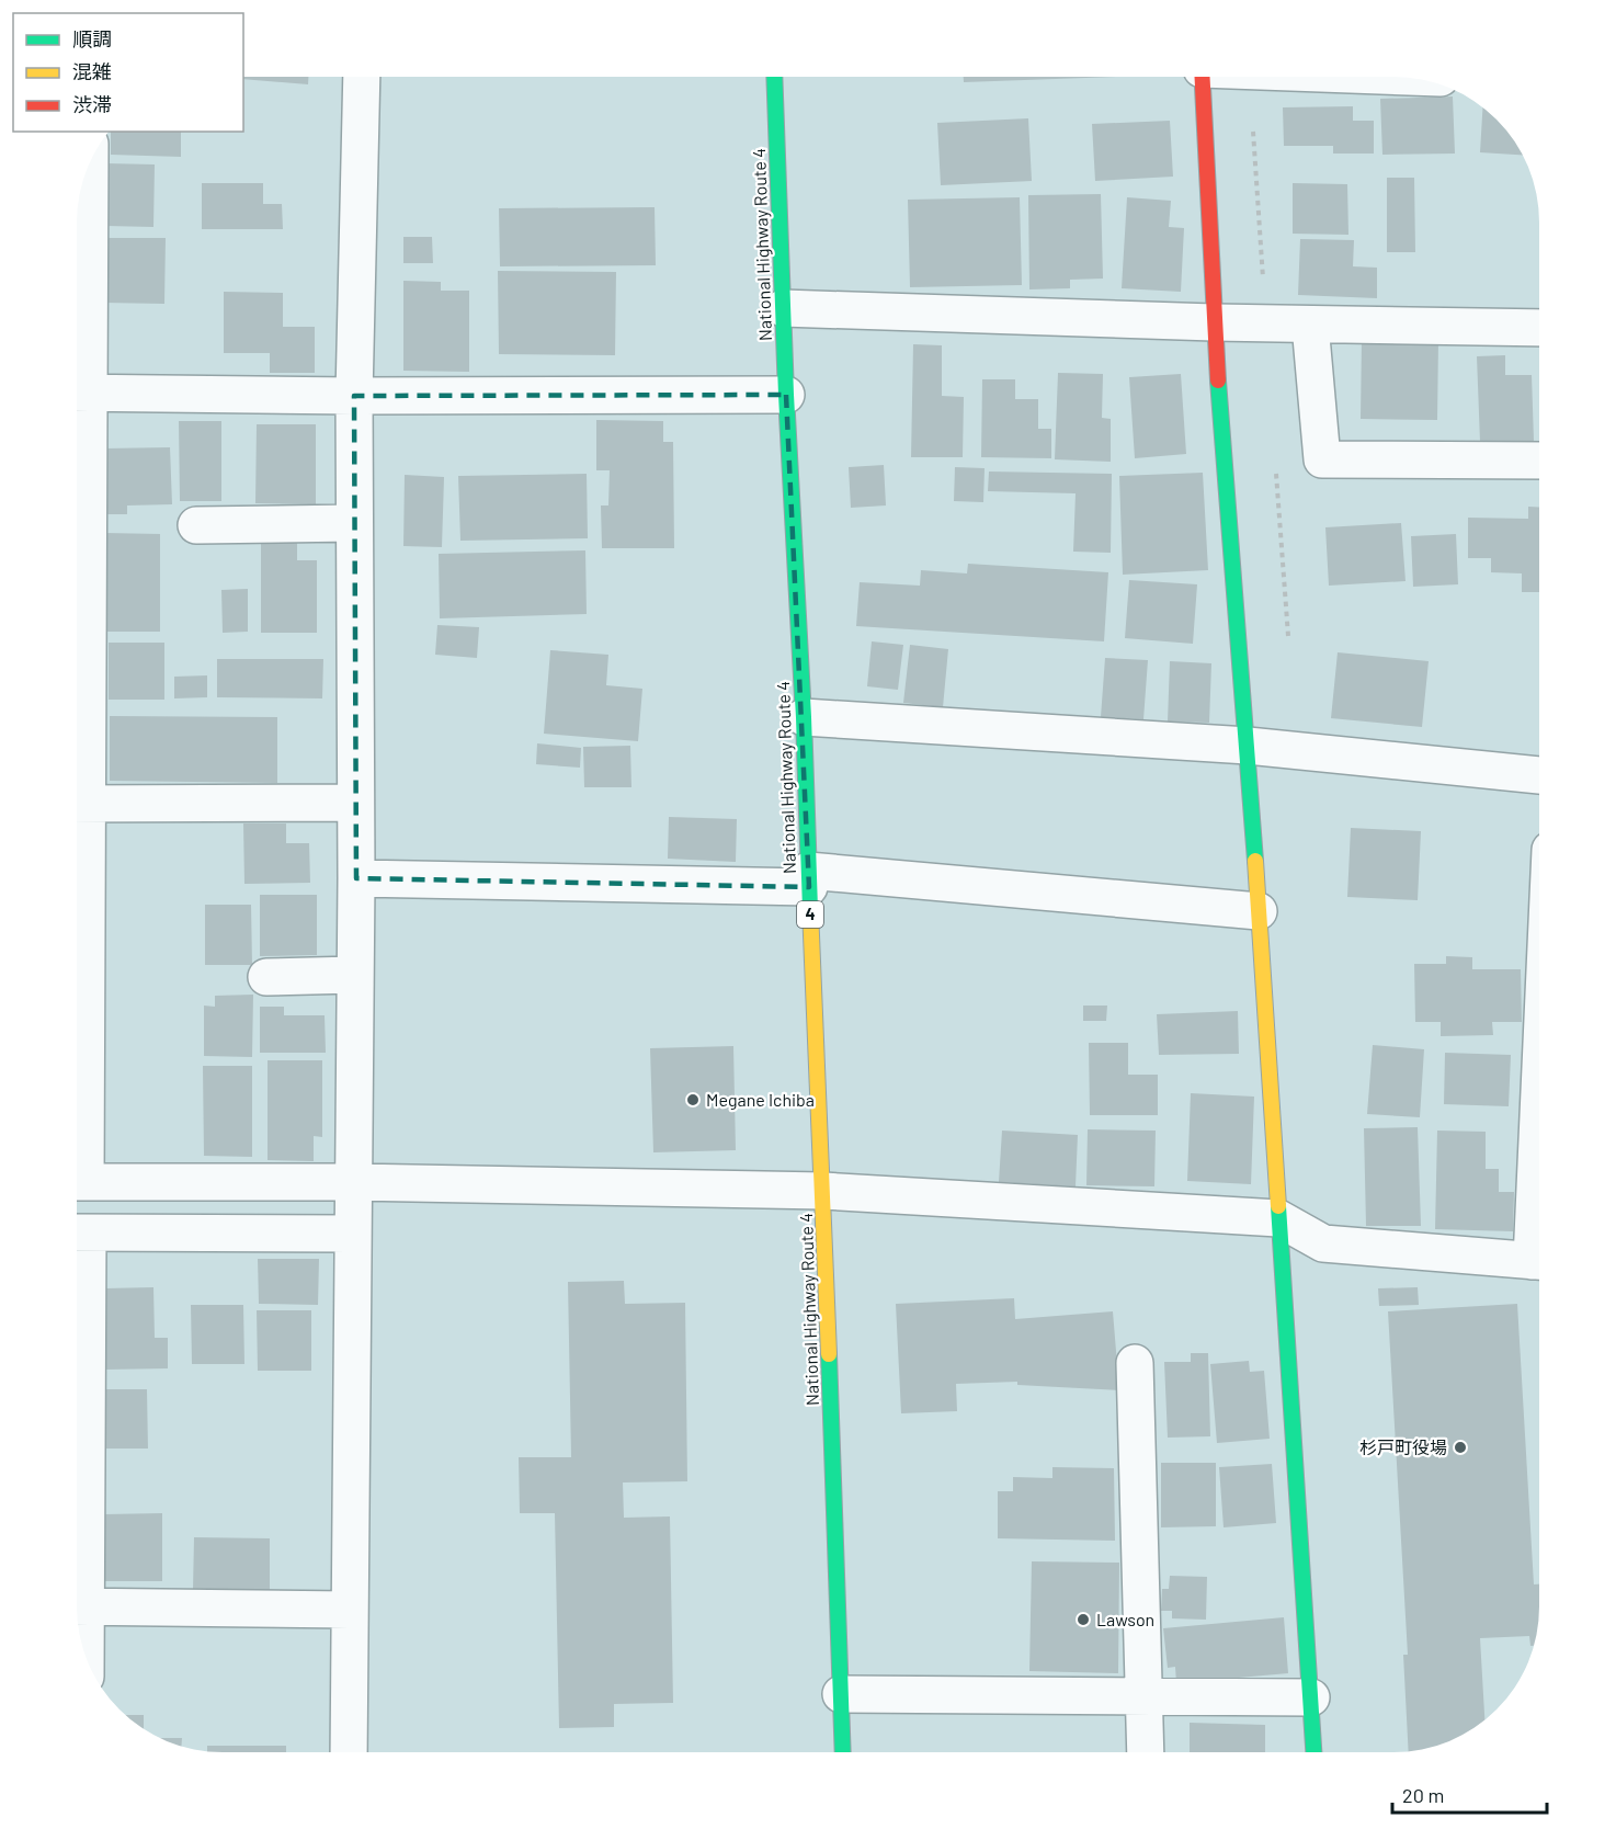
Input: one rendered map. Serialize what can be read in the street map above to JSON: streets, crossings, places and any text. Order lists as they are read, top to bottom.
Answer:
{
  "streets": {
    "main road": ["National Highway Route 4", "4"]
  },
  "places": ["Megane Ichiba", "杉戸町役場", "Lawson"],
  "legend": ["順調", "混雑", "渋滞"],
  "scale_bar": "20 m"
}
